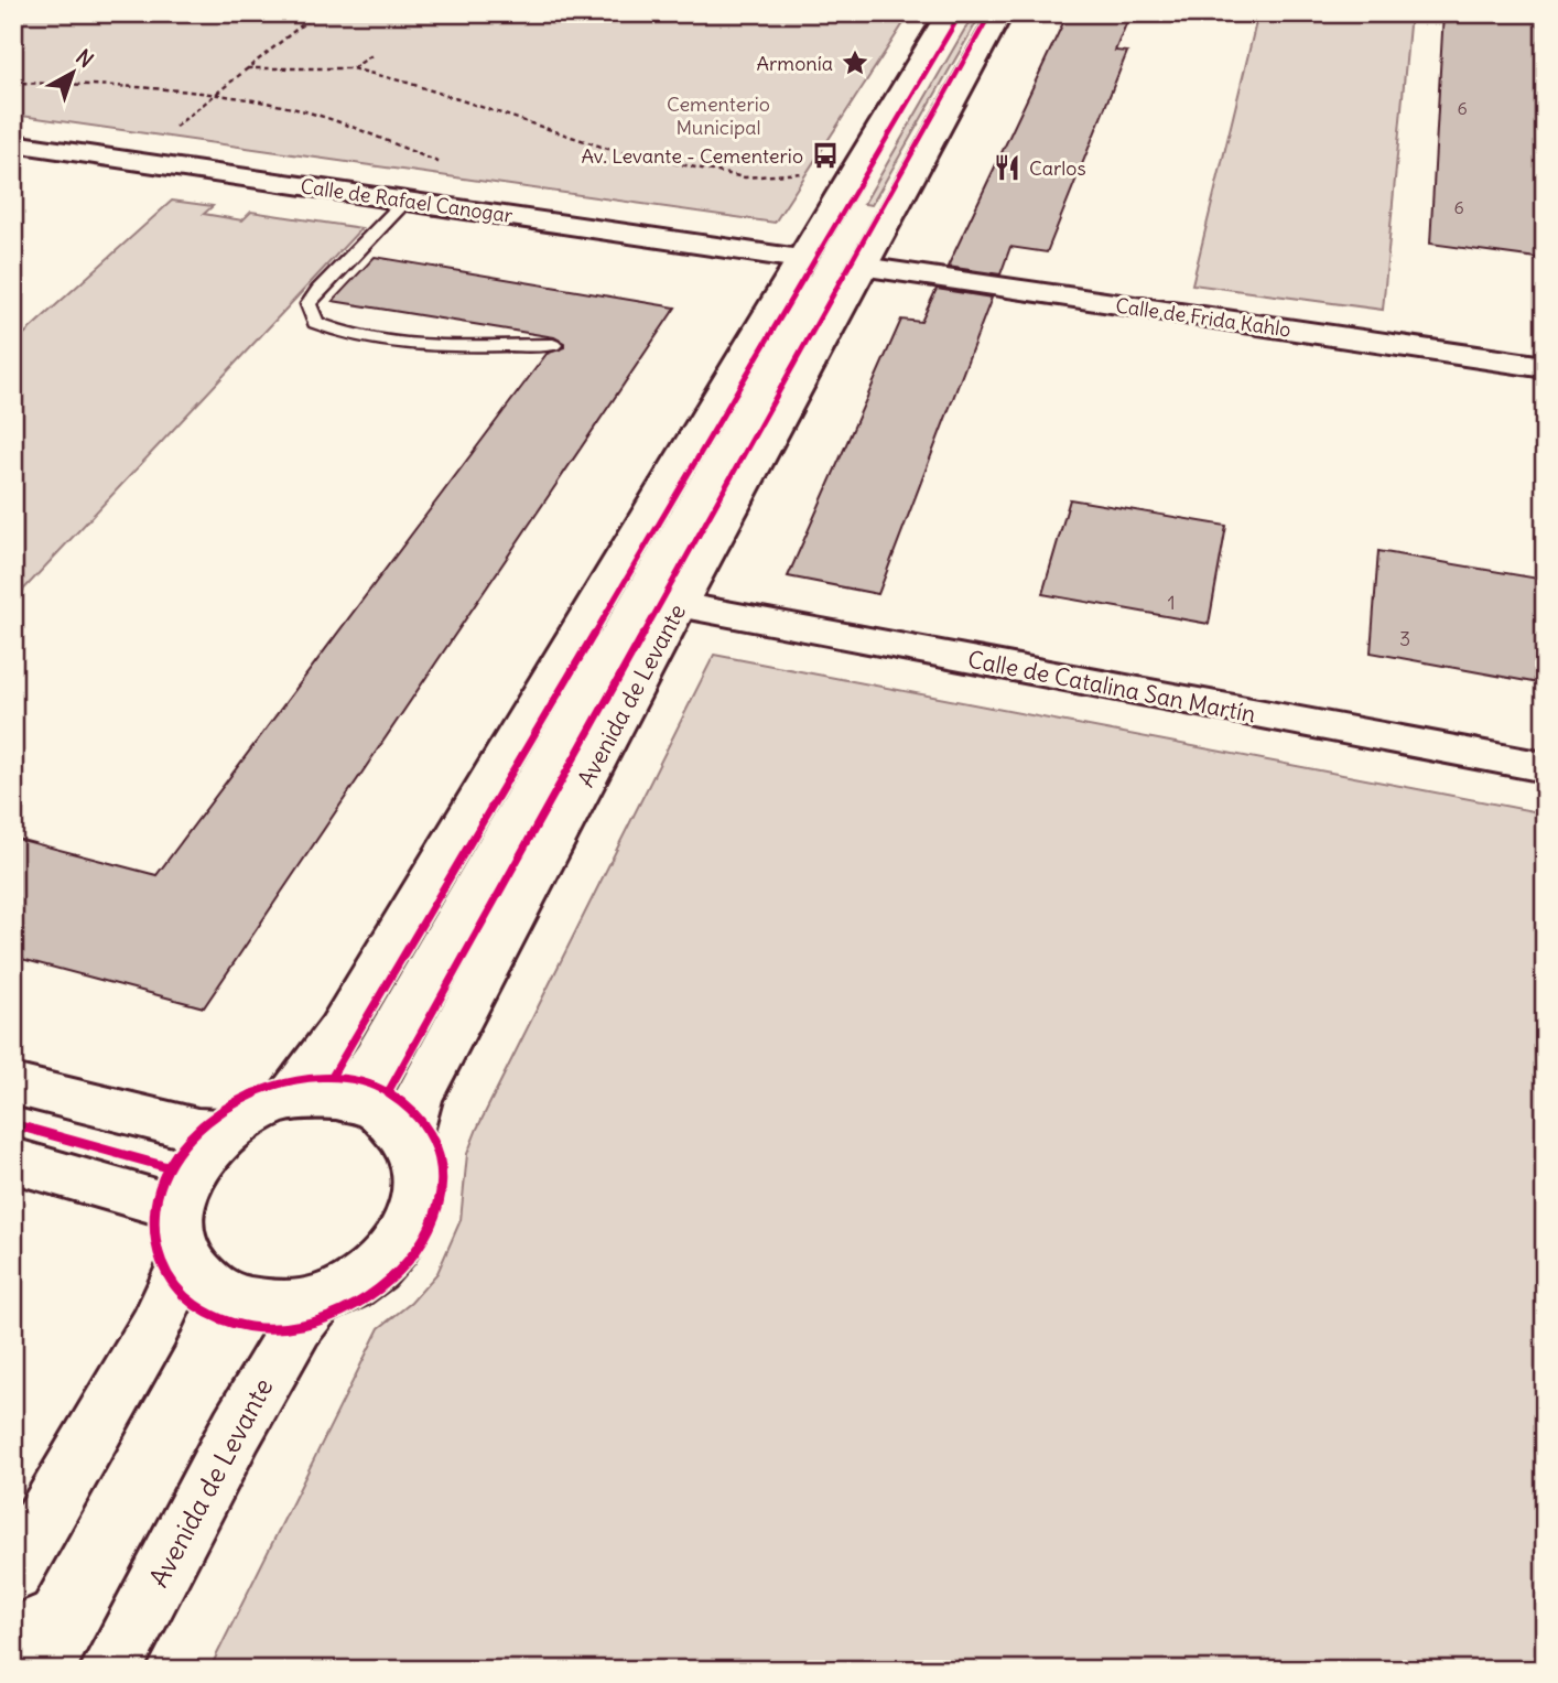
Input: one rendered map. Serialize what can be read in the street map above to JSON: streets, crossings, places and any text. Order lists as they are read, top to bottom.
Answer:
{
  "streets": {
    "street": [
      "Calle de Rafael Canogar",
      "Calle de Frida Kahlo",
      "Calle de Catalina San Martín",
      "Avenida de Levante"
    ]
  },
  "crossings": [
    ["Calle de Frida Kahlo", "Avenida de Levante"],
    ["Calle de Catalina San Martín", "Avenida de Levante"]
  ],
  "parks": ["Cementerio Municipal"],
  "places": {
    "place": ["Armonía"],
    "bus stop": ["Av. Levante - Cementerio"],
    "restaurant": ["Carlos"]
  },
  "house_numbers": [
    "6",
    "6",
    "1",
    "3"
  ],
  "north": "top right"
}
